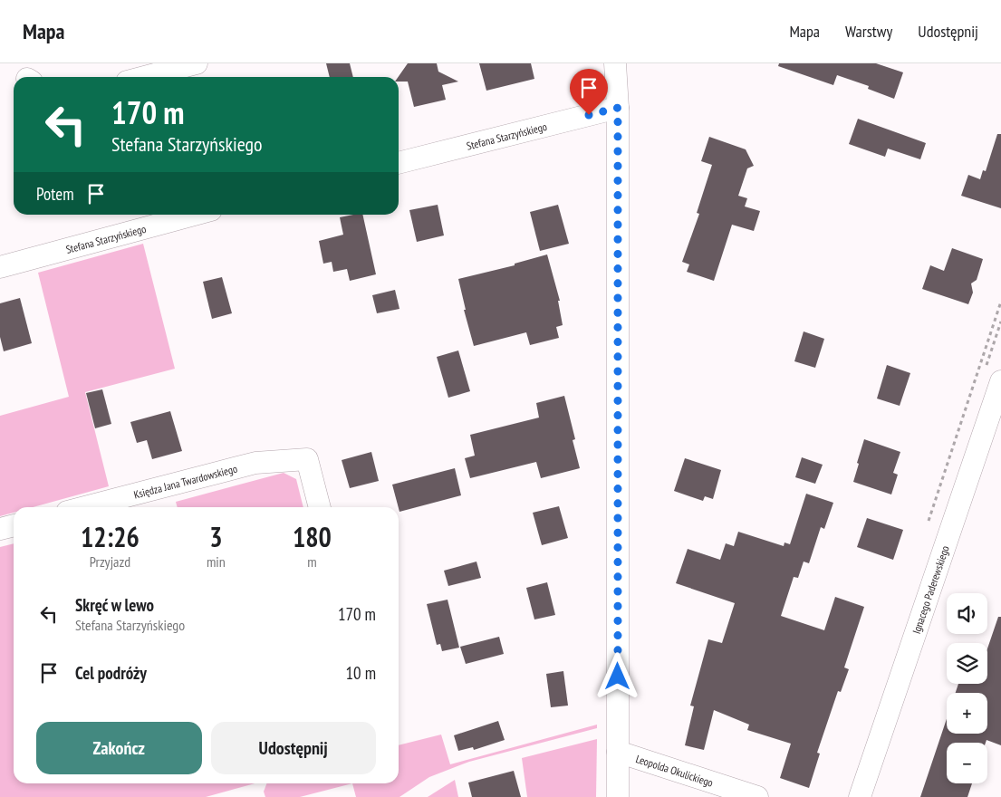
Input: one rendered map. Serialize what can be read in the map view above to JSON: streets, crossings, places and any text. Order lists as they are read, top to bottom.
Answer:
{
  "streets": {
    "street": [
      "Stefana Starzyńskiego",
      "Księdza Jana Twardowskiego",
      "Ignacego Paderewskiego",
      "Leopolda Okulickiego"
    ]
  },
  "page": {
    "header": "Mapa",
    "nav": ["Mapa", "Warstwy", "Udostępnij"],
    "turn": ["170 m", "Stefana Starzyńskiego"],
    "then": "Potem",
    "eta": [
      "12:26",
      "Przyjazd",
      "3",
      "min",
      "180",
      "m"
    ],
    "list": [
      {
        "name": "Skręć w lewo",
        "note": "Stefana Starzyńskiego",
        "value": "170 m"
      },
      {
        "name": "Cel podróży",
        "value": "10 m"
      }
    ],
    "map_buttons": ["+", "−"],
    "buttons": ["Zakończ", "Udostępnij"]
  }
}
